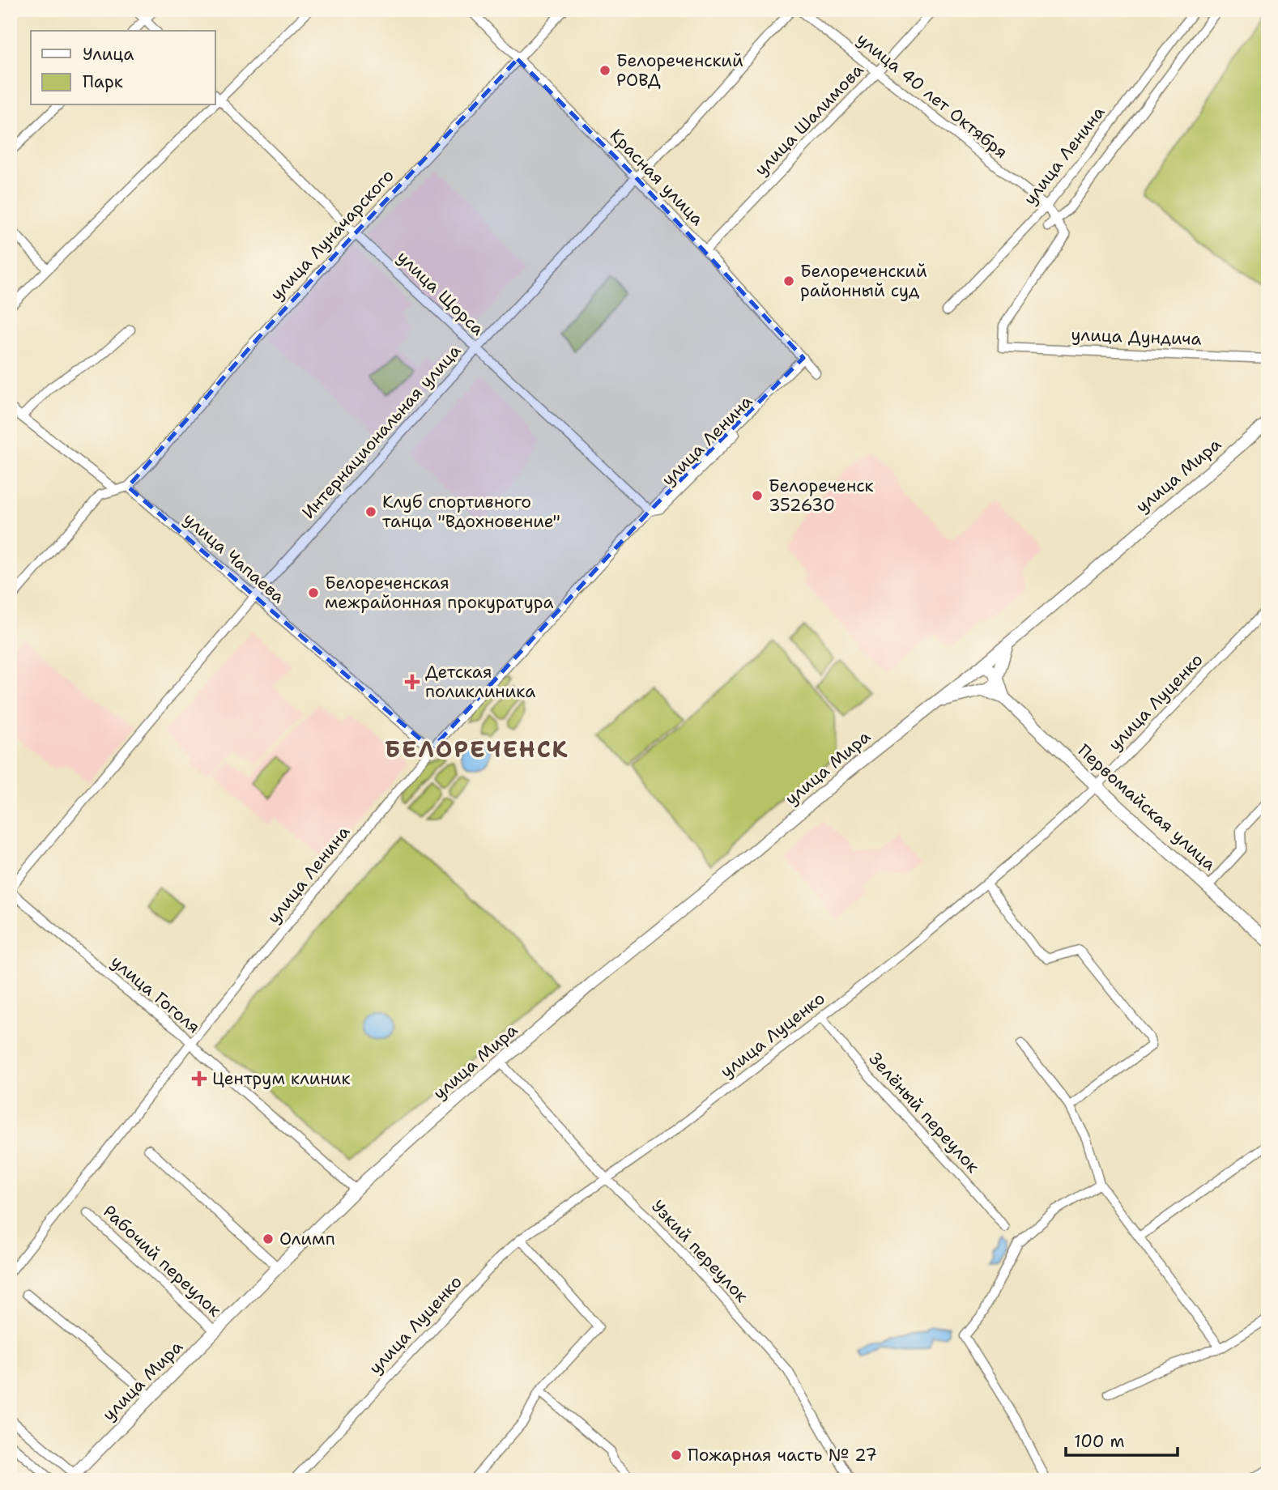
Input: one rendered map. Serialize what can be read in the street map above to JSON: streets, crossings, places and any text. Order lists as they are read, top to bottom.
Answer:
{
  "streets": {
    "main road": ["улица Мира", "Первомайская улица"],
    "street": [
      "улица 40 лет Октября",
      "улица Шалимова",
      "улица Ленина",
      "Красная улица",
      "улица Луначарского",
      "улица Щорса",
      "улица Дундича",
      "Интернациональная улица",
      "улица Чапаева",
      "улица Луценко",
      "улица Гоголя",
      "Зелёный переулок",
      "Узкий переулок",
      "Рабочий переулок"
    ]
  },
  "crossings": [
    ["улица 40 лет Октября", "улица Шалимова"],
    ["улица 40 лет Октября", "улица Ленина"],
    ["улица 40 лет Октября", "улица Дундича"],
    ["улица Шалимова", "Красная улица"],
    ["улица Ленина", "Красная улица"],
    ["улица Ленина", "улица Щорса"],
    ["улица Ленина", "улица Чапаева"],
    ["улица Ленина", "улица Гоголя"],
    ["Красная улица", "улица Луначарского"],
    ["Красная улица", "Интернациональная улица"],
    ["улица Луначарского", "улица Щорса"],
    ["улица Луначарского", "улица Чапаева"],
    ["улица Щорса", "Интернациональная улица"],
    ["Интернациональная улица", "улица Чапаева"],
    ["Интернациональная улица", "улица Гоголя"],
    ["улица Мира", "Первомайская улица"],
    ["улица Мира", "улица Гоголя"],
    ["улица Мира", "Узкий переулок"],
    ["улица Мира", "Рабочий переулок"],
    ["улица Луценко", "Первомайская улица"],
    ["улица Луценко", "Зелёный переулок"],
    ["улица Луценко", "Узкий переулок"]
  ],
  "districts": ["БЕЛОРЕЧЕНСК"],
  "places": {
    "other": [
      "Белореченский РОВД",
      "Белореченский районный суд",
      "Белореченск 352630",
      "Клуб спортивного танца \"Вдохновение\"",
      "Белореченская межрайонная прокуратура",
      "Олимп",
      "Пожарная часть № 27"
    ],
    "health": ["Детская поликлиника", "Центрум клиник"]
  },
  "legend": ["Улица", "Парк"],
  "scale_bar": "100 m"
}
